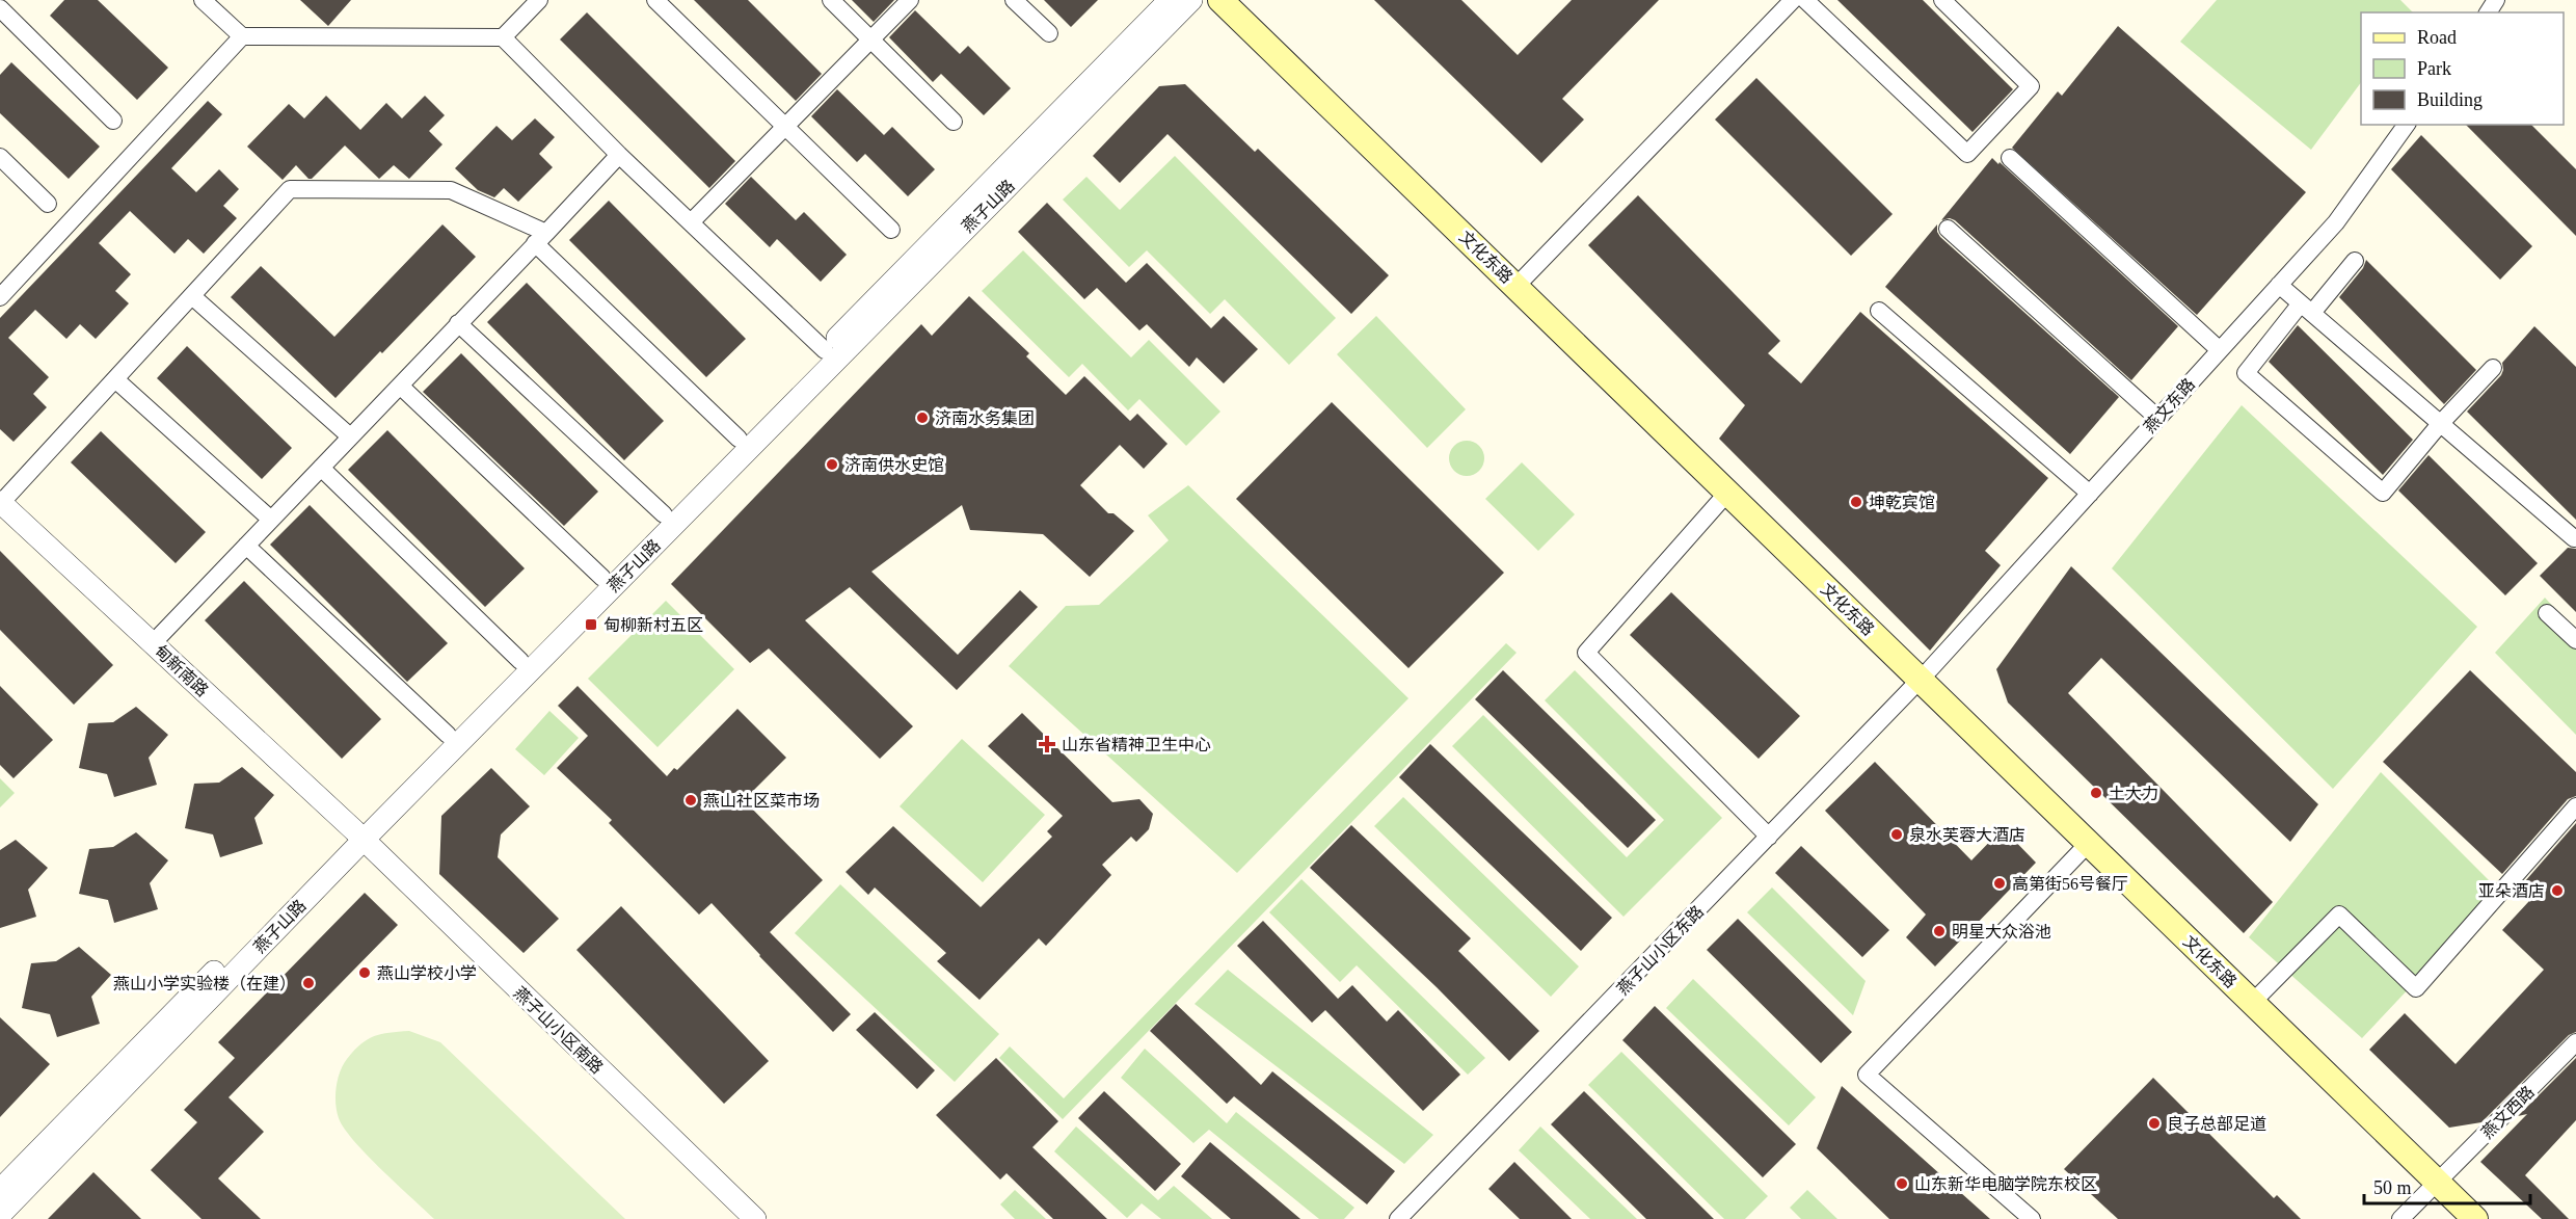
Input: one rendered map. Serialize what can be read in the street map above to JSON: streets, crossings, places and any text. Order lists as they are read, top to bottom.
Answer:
{
  "streets": {
    "main road": ["文化东路"],
    "street": [
      "燕子山路",
      "燕文东路",
      "甸新南路",
      "燕子山小区东路",
      "燕子山小区南路",
      "燕文西路"
    ]
  },
  "crossings": [
    ["燕子山路", "甸新南路"],
    ["燕子山路", "燕子山小区南路"],
    ["文化东路", "燕文东路"],
    ["文化东路", "燕子山小区东路"],
    ["文化东路", "燕文西路"],
    ["燕文东路", "燕子山小区东路"],
    ["甸新南路", "燕子山小区南路"]
  ],
  "places": {
    "other": [
      "济南水务集团",
      "济南供水史馆",
      "坤乾宾馆",
      "土大力",
      "燕山社区菜市场",
      "泉水芙蓉大酒店",
      "高第街56号餐厅",
      "亚朵酒店",
      "明星大众浴池",
      "燕山学校小学",
      "燕山小学实验楼（在建）",
      "良子总部足道",
      "山东新华电脑学院东校区"
    ],
    "transit": ["甸柳新村五区"],
    "health": ["山东省精神卫生中心"]
  },
  "legend": ["Road", "Park", "Building"],
  "scale_bar": "50 m"
}
